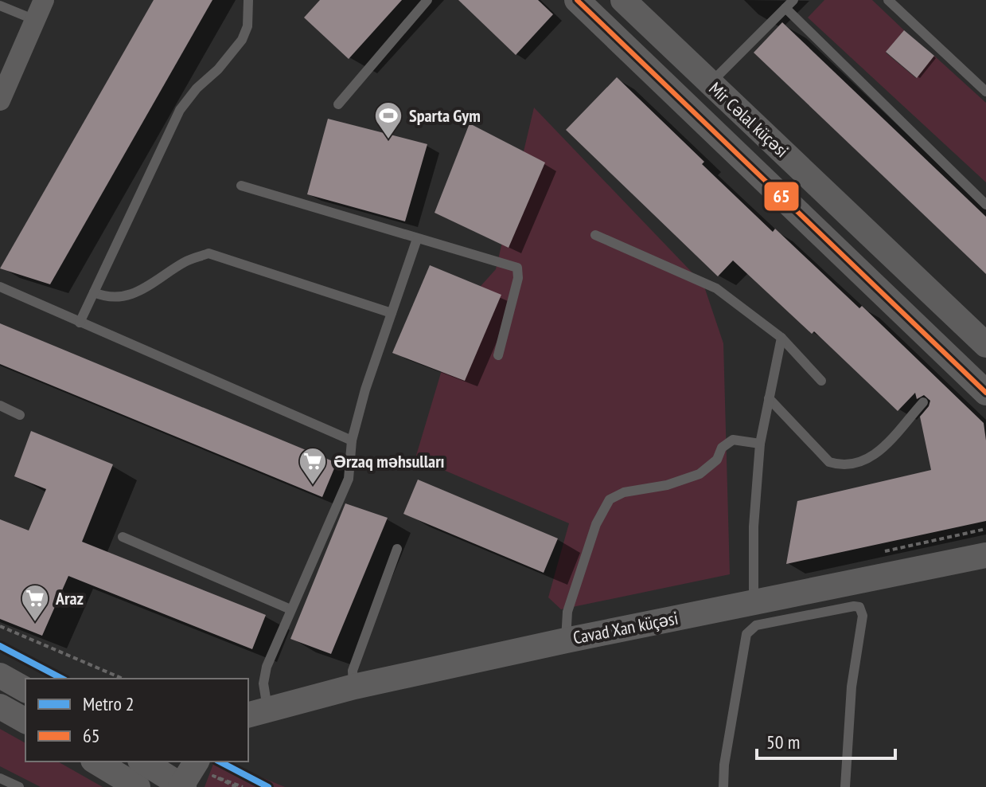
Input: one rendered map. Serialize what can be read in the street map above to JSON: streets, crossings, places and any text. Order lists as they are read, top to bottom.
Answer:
{
  "streets": {
    "street": ["Mir Cəlal küçəsi", "Cavad Xan küçəsi"]
  },
  "places": {
    "sports": ["Sparta Gym"],
    "supermarket": ["Ərzaq məhsulları", "Araz"]
  },
  "lines": ["transit line 65", "metro line 2"],
  "legend": ["Metro 2", "65"],
  "scale_bar": "50 m"
}
